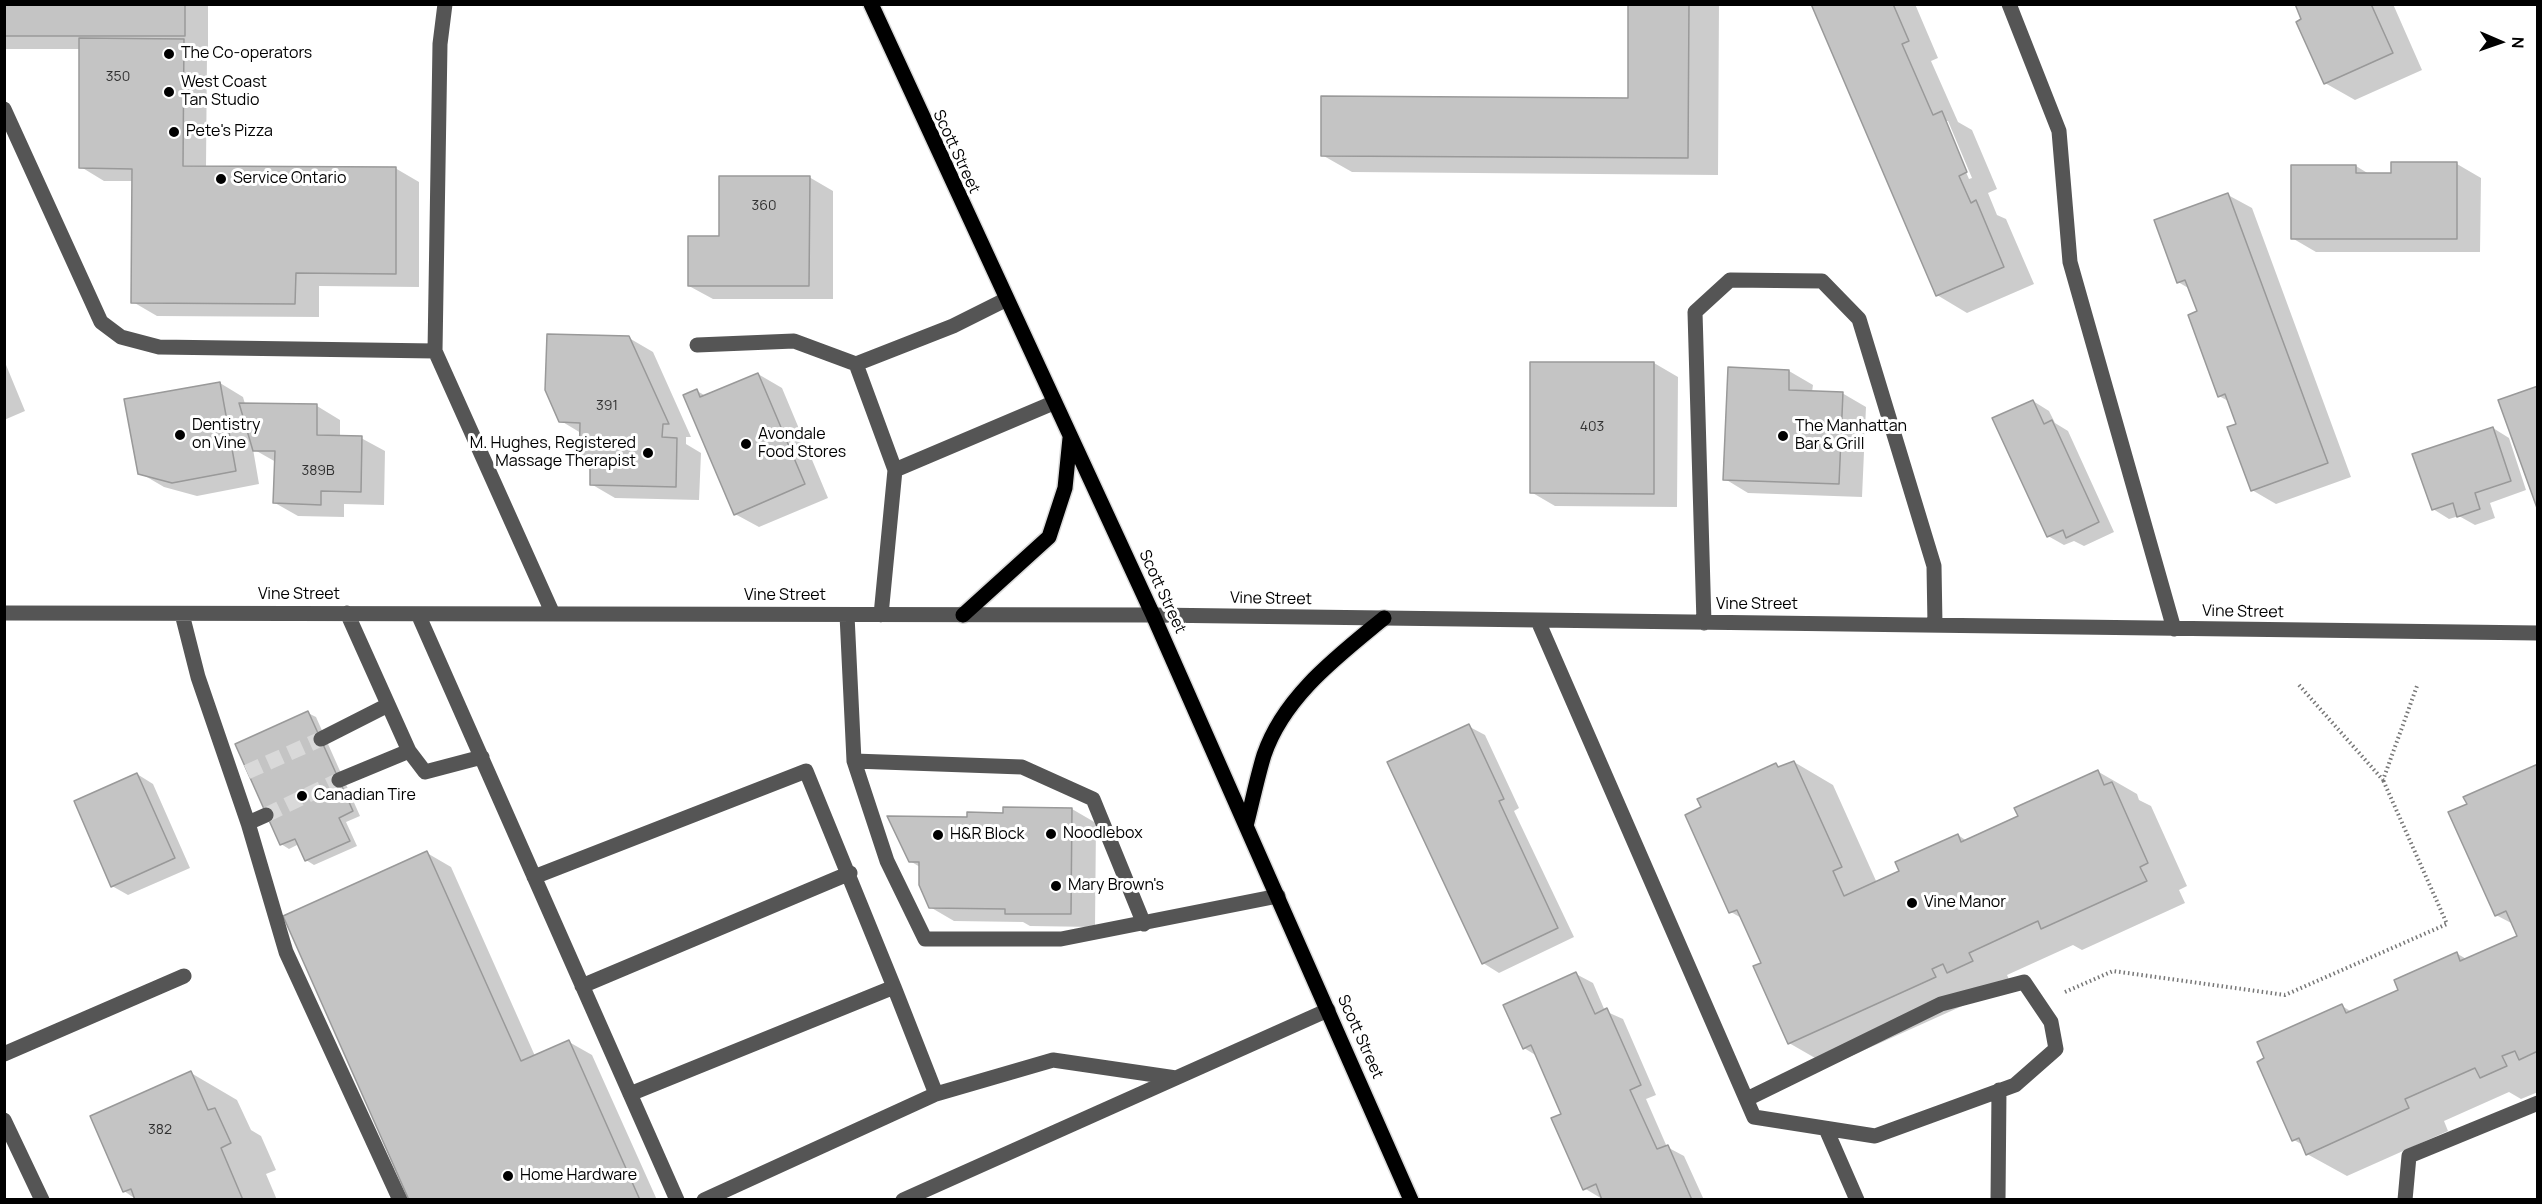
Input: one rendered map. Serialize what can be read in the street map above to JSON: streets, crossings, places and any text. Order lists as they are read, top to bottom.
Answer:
{
  "streets": {
    "main road": ["Scott Street"],
    "street": ["Vine Street"]
  },
  "crossings": [
    ["Scott Street", "Vine Street"]
  ],
  "places": [
    "The Co-operators",
    "West Coast Tan Studio",
    "Pete's Pizza",
    "Service Ontario",
    "Dentistry on Vine",
    "The Manhattan Bar & Grill",
    "Avondale Food Stores",
    "M. Hughes, Registered Massage Therapist",
    "Canadian Tire",
    "Noodlebox",
    "H&R Block",
    "Mary Brown's",
    "Vine Manor",
    "Home Hardware"
  ],
  "house_numbers": [
    "350",
    "360",
    "391",
    "403",
    "389B",
    "382"
  ],
  "north": "right"
}
